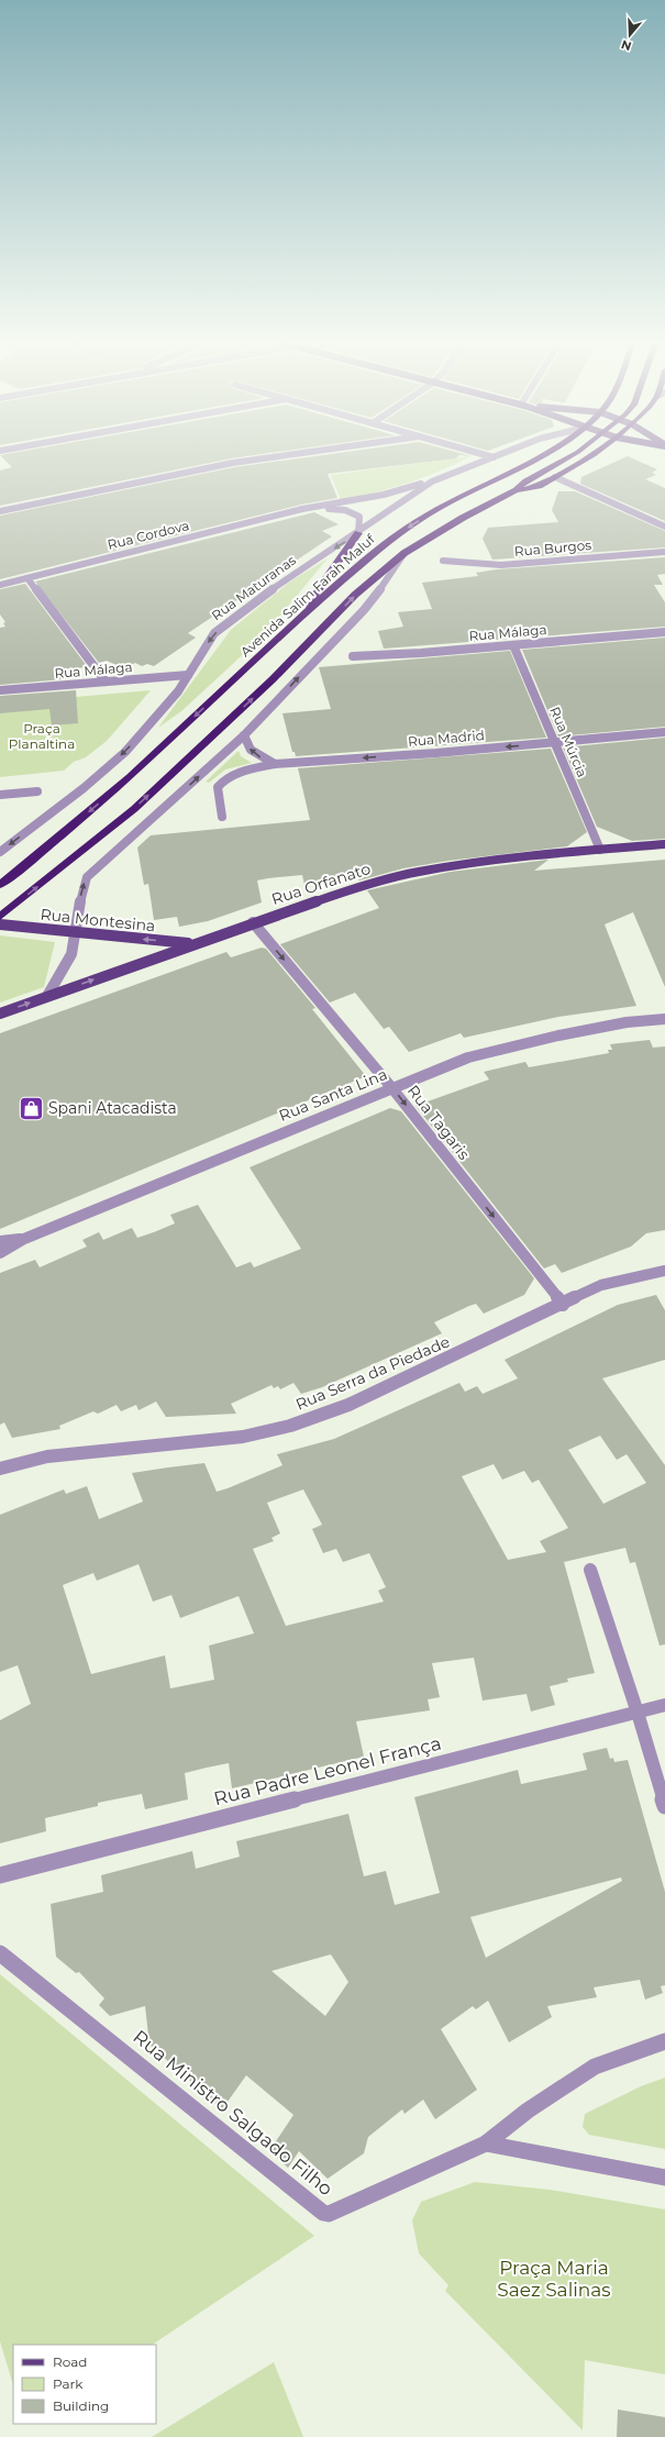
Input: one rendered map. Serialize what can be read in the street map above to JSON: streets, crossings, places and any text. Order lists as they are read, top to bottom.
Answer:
{
  "streets": {
    "highway": ["Avenida Salim Farah Maluf"],
    "main road": ["Rua Orfanato", "Rua Montesina"],
    "street": [
      "Rua Cordova",
      "Rua Burgos",
      "Rua Maturanas",
      "Rua Málaga",
      "Rua Madrid",
      "Rua Múrcia",
      "Rua Santa Lina",
      "Rua Tagaris",
      "Rua Serra da Piedade",
      "Rua Padre Leonel França",
      "Rua Ministro Salgado Filho"
    ]
  },
  "crossings": [
    ["Rua Cordova", "Rua Maturanas"],
    ["Rua Maturanas", "Rua Málaga"],
    ["Rua Málaga", "Rua Múrcia"],
    ["Rua Madrid", "Rua Múrcia"],
    ["Rua Múrcia", "Rua Orfanato"],
    ["Rua Orfanato", "Rua Montesina"],
    ["Rua Orfanato", "Rua Tagaris"],
    ["Rua Santa Lina", "Rua Tagaris"],
    ["Rua Tagaris", "Rua Serra da Piedade"]
  ],
  "one_way": ["Rua Madrid", "Rua Montesina", "Rua Tagaris"],
  "parks": ["Praça Planaltina", "Praça Maria Saez Salinas"],
  "places": {
    "shop": ["Spani Atacadista"]
  },
  "legend": ["Road", "Park", "Building"],
  "north": "bottom"
}
